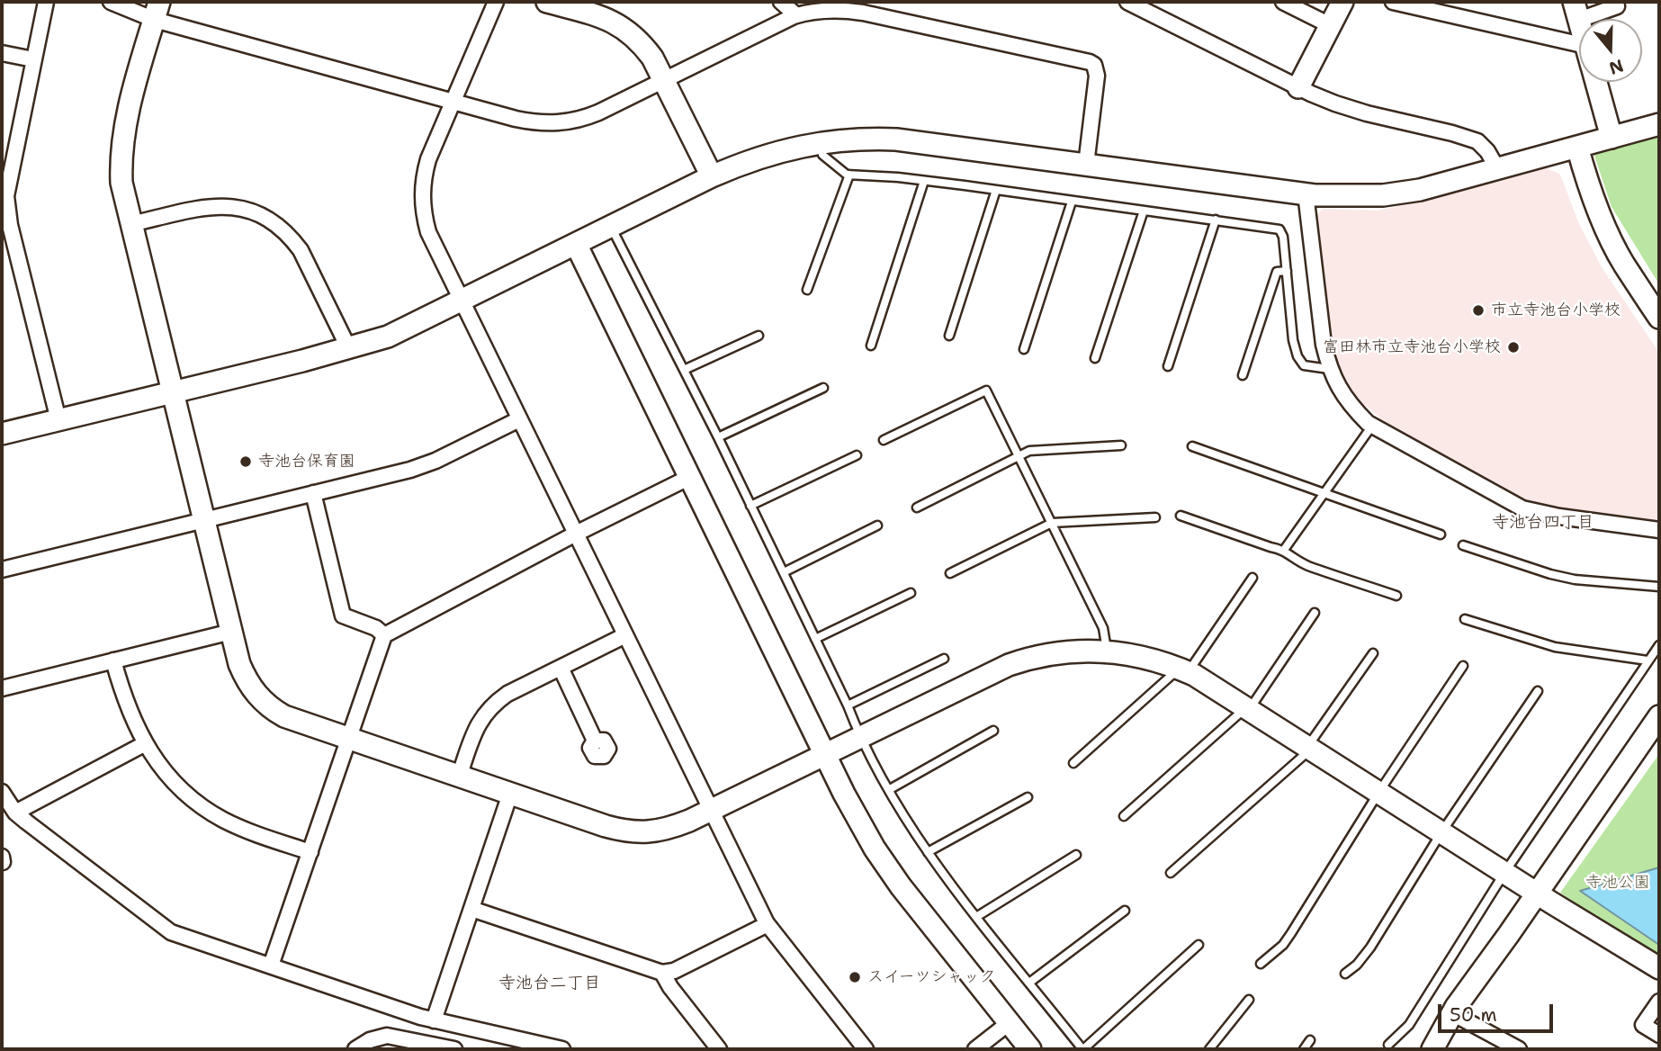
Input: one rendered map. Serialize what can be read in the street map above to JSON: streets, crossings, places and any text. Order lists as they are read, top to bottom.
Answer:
{
  "districts": ["寺池台四丁目", "寺池台二丁目"],
  "parks": ["寺池公園"],
  "places": [
    "市立寺池台小学校",
    "富田林市立寺池台小学校",
    "寺池台保育園",
    "スイーツシャック"
  ],
  "scale_bar": "50 m",
  "north": "bottom"
}
